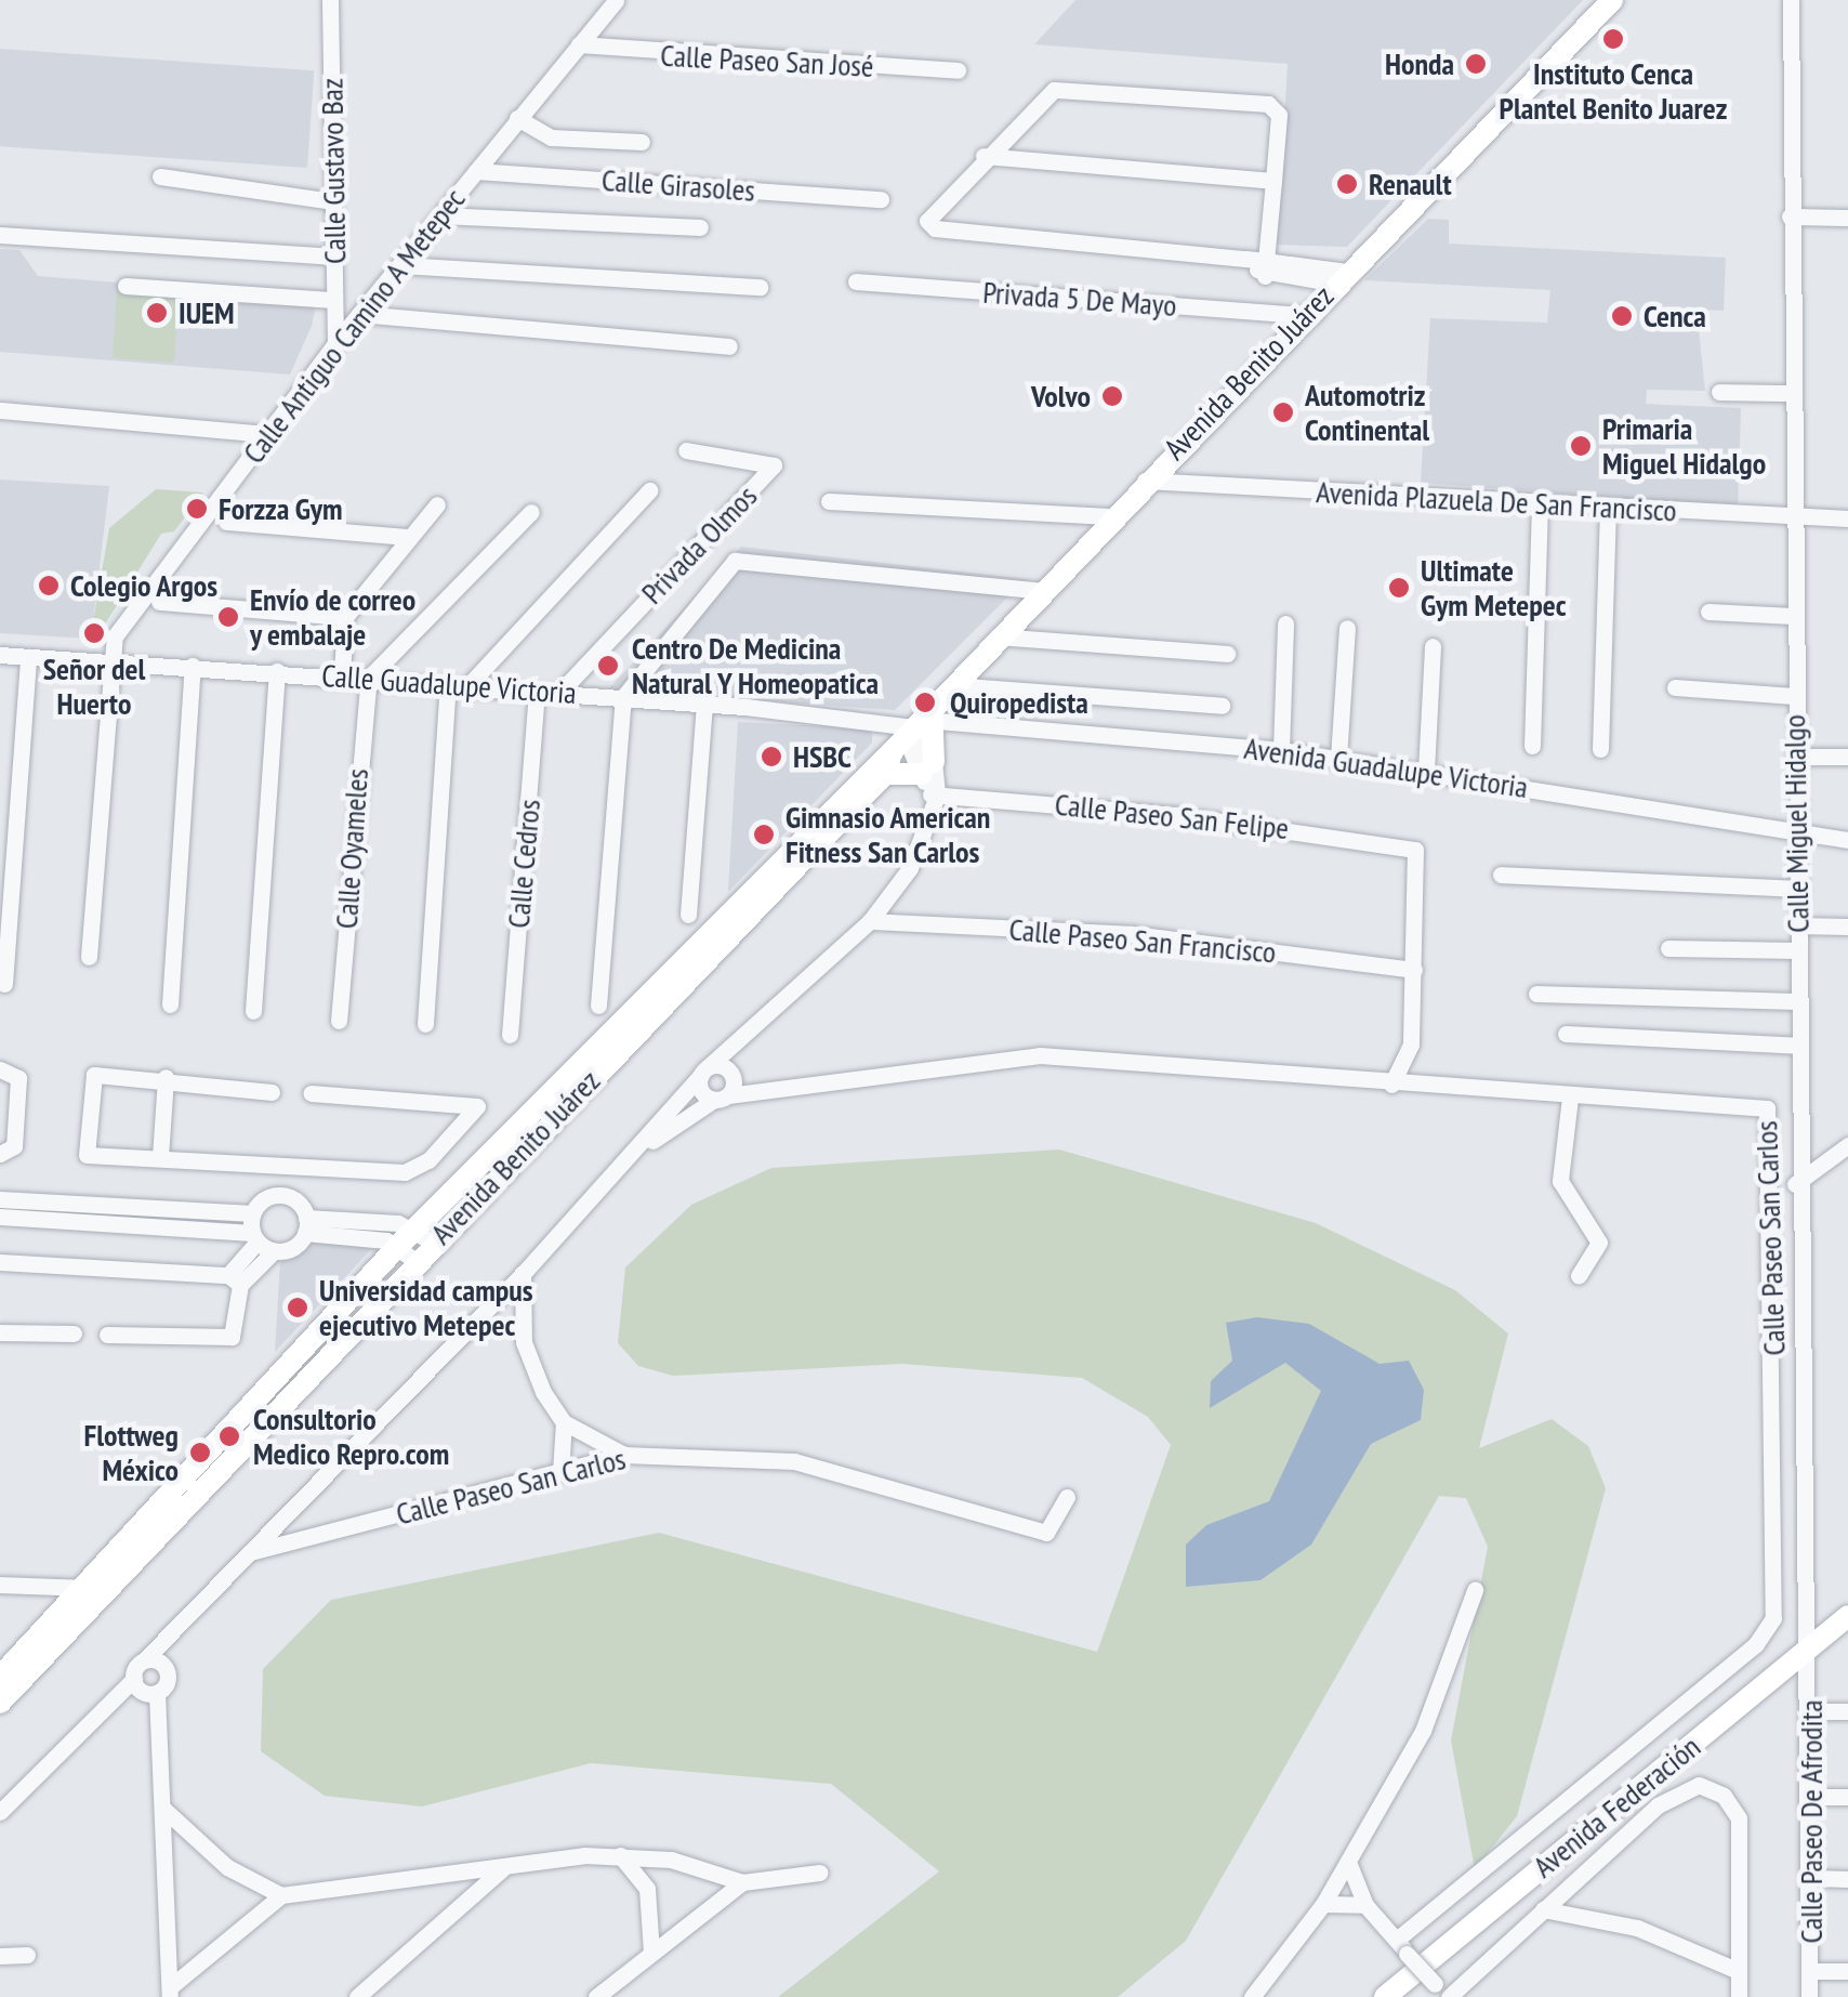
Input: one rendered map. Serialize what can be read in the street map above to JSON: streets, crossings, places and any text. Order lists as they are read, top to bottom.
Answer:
{
  "streets": {
    "main road": ["Avenida Benito Juárez", "Avenida Federación"],
    "street": [
      "Calle Paseo San José",
      "Calle Gustavo Baz",
      "Calle Girasoles",
      "Privada 5 De Mayo",
      "Calle Antiguo Camino A Metepec",
      "Avenida Plazuela De San Francisco",
      "Privada Olmos",
      "Calle Guadalupe Victoria",
      "Avenida Guadalupe Victoria",
      "Calle Paseo San Felipe",
      "Calle Miguel Hidalgo",
      "Calle Oyameles",
      "Calle Cedros",
      "Calle Paseo San Francisco",
      "Calle Paseo San Carlos",
      "Calle Paseo De Afrodita"
    ]
  },
  "crossings": [
    ["Calle Paseo San José", "Calle Antiguo Camino A Metepec"],
    ["Calle Gustavo Baz", "Calle Antiguo Camino A Metepec"],
    ["Calle Girasoles", "Calle Antiguo Camino A Metepec"],
    ["Privada 5 De Mayo", "Avenida Benito Juárez"],
    ["Calle Antiguo Camino A Metepec", "Calle Guadalupe Victoria"],
    ["Avenida Benito Juárez", "Avenida Plazuela De San Francisco"],
    ["Avenida Benito Juárez", "Calle Guadalupe Victoria"],
    ["Avenida Benito Juárez", "Avenida Guadalupe Victoria"],
    ["Avenida Plazuela De San Francisco", "Calle Miguel Hidalgo"],
    ["Privada Olmos", "Calle Guadalupe Victoria"],
    ["Calle Guadalupe Victoria", "Avenida Guadalupe Victoria"],
    ["Calle Guadalupe Victoria", "Calle Oyameles"],
    ["Calle Guadalupe Victoria", "Calle Cedros"],
    ["Avenida Guadalupe Victoria", "Calle Miguel Hidalgo"],
    ["Calle Paseo San Felipe", "Calle Paseo San Francisco"],
    ["Calle Miguel Hidalgo", "Avenida Federación"],
    ["Calle Miguel Hidalgo", "Calle Paseo De Afrodita"],
    ["Avenida Federación", "Calle Paseo De Afrodita"]
  ],
  "places": [
    "Instituto Cenca Plantel Benito Juarez",
    "Honda",
    "Renault",
    "IUEM",
    "Cenca",
    "Volvo",
    "Automotriz Continental",
    "Primaria Miguel Hidalgo",
    "Forzza Gym",
    "Colegio Argos",
    "Ultimate Gym Metepec",
    "Envío de correo y embalaje",
    "Señor del Huerto",
    "Centro De Medicina Natural Y Homeopatica",
    "Quiropedista",
    "HSBC",
    "Gimnasio American Fitness San Carlos",
    "Universidad campus ejecutivo Metepec",
    "Consultorio Medico Repro.com",
    "Flottweg México"
  ]
}
